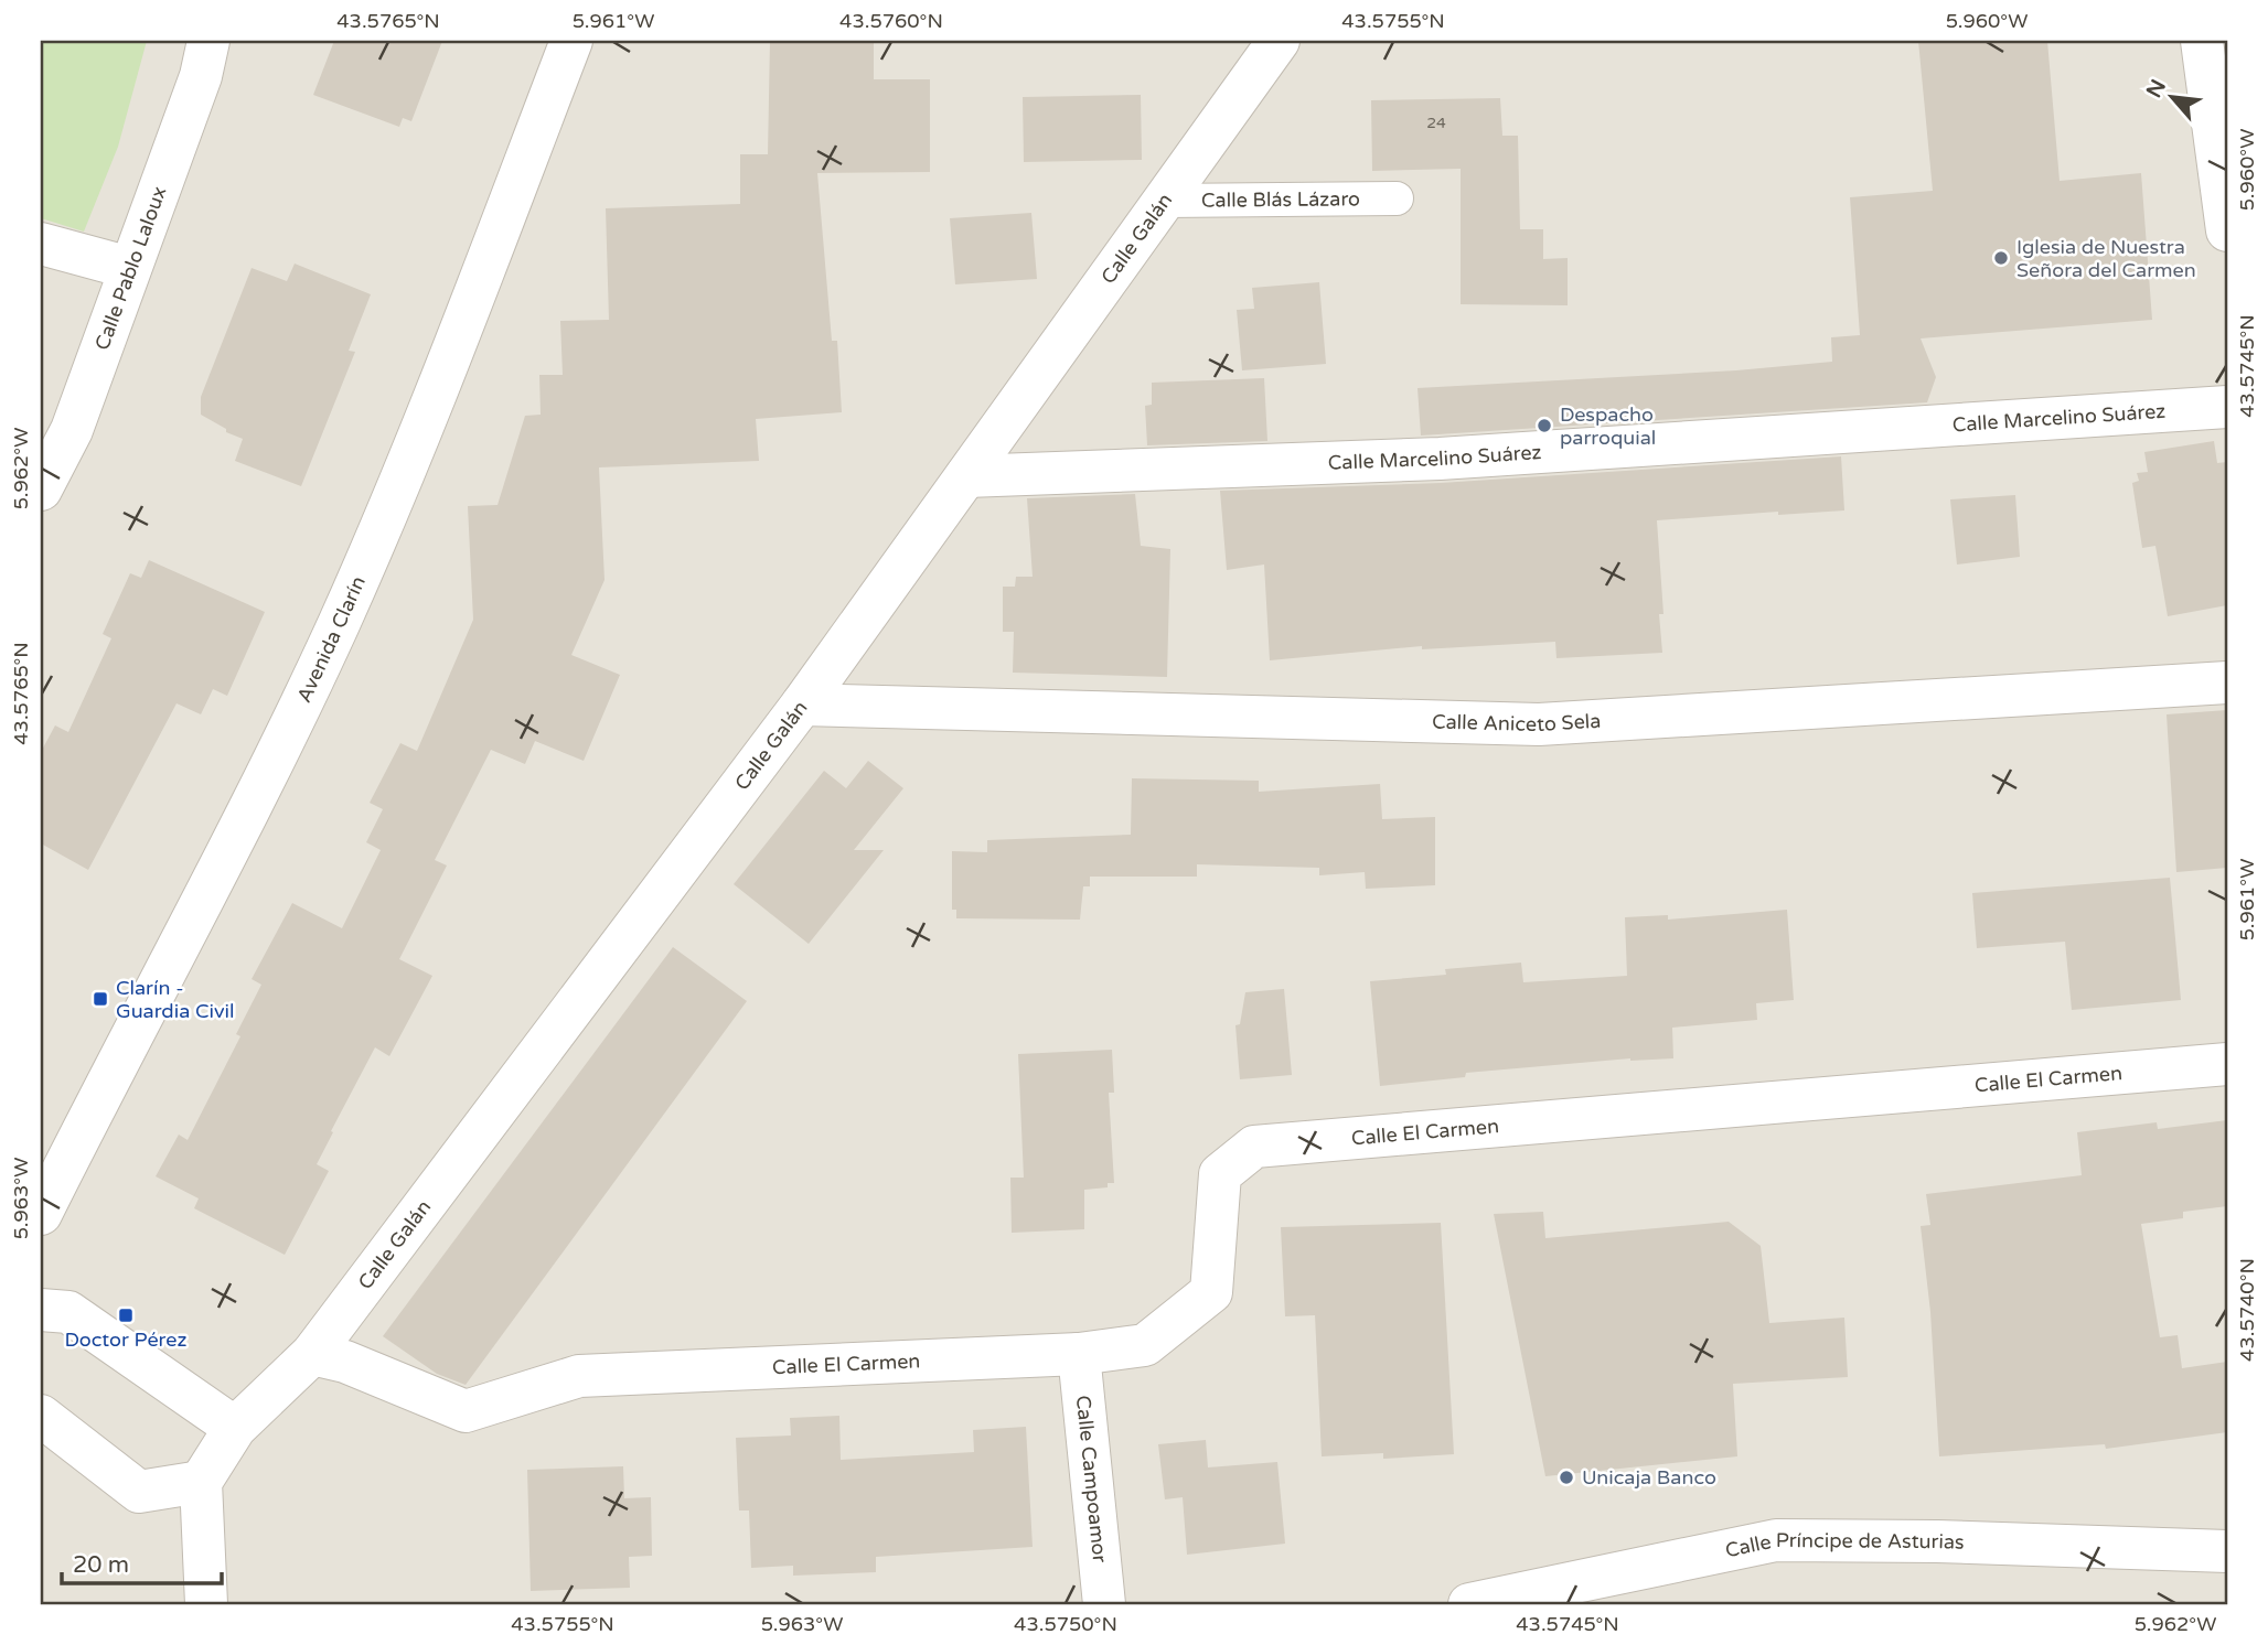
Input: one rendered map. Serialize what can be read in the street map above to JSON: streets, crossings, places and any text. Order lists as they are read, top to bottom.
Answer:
{
  "streets": {
    "street": [
      "Calle Galán",
      "Calle Pablo Laloux",
      "Calle Marcelino Suárez",
      "Avenida Clarín",
      "Calle Aniceto Sela",
      "Calle El Carmen",
      "Calle Campoamor",
      "Calle Príncipe de Asturias"
    ],
    "lane": ["Calle Blás Lázaro"]
  },
  "crossings": [
    ["Calle Blás Lázaro", "Calle Galán"],
    ["Calle Galán", "Calle Marcelino Suárez"],
    ["Calle Galán", "Calle Aniceto Sela"],
    ["Calle Galán", "Calle El Carmen"],
    ["Calle El Carmen", "Calle Campoamor"]
  ],
  "places": {
    "other": ["Iglesia de Nuestra Señora del Carmen", "Despacho parroquial", "Unicaja Banco"],
    "transit": ["Clarín - Guardia Civil", "Doctor Pérez"]
  },
  "house_numbers": ["24"],
  "scale_bar": "20 m",
  "north": "top left",
  "coordinates": [
    "43.5765°N",
    "5.961°W",
    "43.5760°N",
    "43.5755°N",
    "5.960°W",
    "43.5745°N",
    "5.962°W",
    "5.963°W",
    "43.5740°N",
    "43.5750°N"
  ]
}
